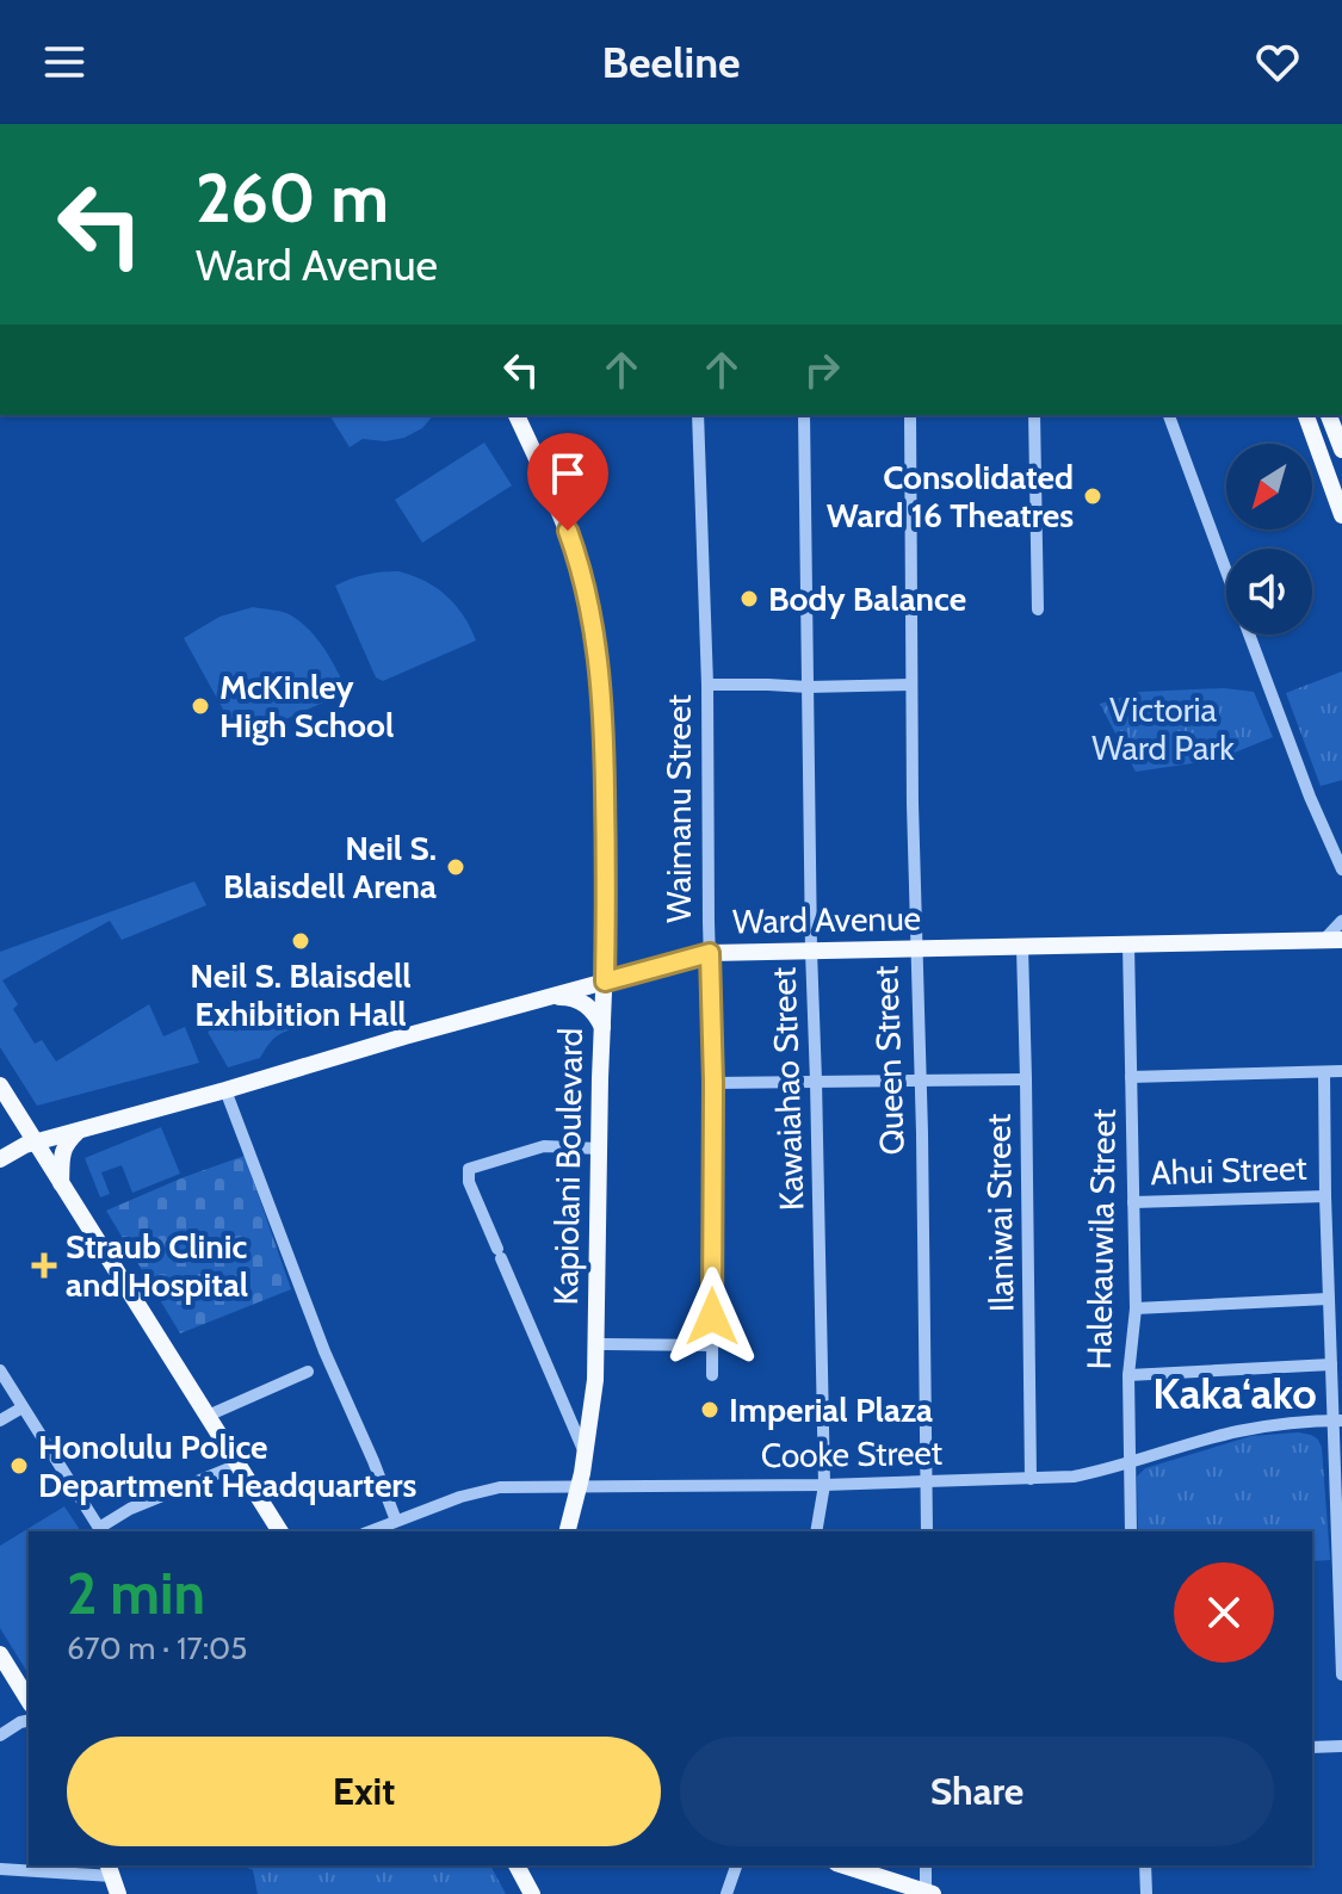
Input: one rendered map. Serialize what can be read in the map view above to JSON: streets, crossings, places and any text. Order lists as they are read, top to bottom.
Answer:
{
  "streets": {
    "main road": ["Ward Avenue", "Kapiolani Boulevard"],
    "street": [
      "Waimanu Street",
      "Queen Street",
      "Kawaiahao Street",
      "Ahui Street",
      "Ilaniwai Street",
      "Halekauwila Street",
      "Cooke Street"
    ]
  },
  "crossings": [
    ["Waimanu Street", "Ward Avenue"],
    ["Ward Avenue", "Queen Street"],
    ["Ward Avenue", "Kawaiahao Street"],
    ["Ward Avenue", "Kapiolani Boulevard"],
    ["Ward Avenue", "Ilaniwai Street"],
    ["Ward Avenue", "Halekauwila Street"],
    ["Queen Street", "Cooke Street"],
    ["Kawaiahao Street", "Cooke Street"],
    ["Kapiolani Boulevard", "Cooke Street"],
    ["Ahui Street", "Halekauwila Street"],
    ["Ilaniwai Street", "Cooke Street"],
    ["Halekauwila Street", "Cooke Street"]
  ],
  "districts": ["Kaka‘ako"],
  "parks": ["Victoria Ward Park"],
  "places": {
    "other": [
      "Consolidated Ward 16 Theatres",
      "Body Balance",
      "McKinley High School",
      "Neil S. Blaisdell Arena",
      "Neil S. Blaisdell Exhibition Hall",
      "Imperial Plaza",
      "Honolulu Police Department Headquarters"
    ],
    "health": ["Straub Clinic and Hospital"]
  },
  "north": "bottom left",
  "page": {
    "header": "Beeline",
    "turn": ["260 m", "Ward Avenue"],
    "heading": ["2 min", "670 m · 17:05"],
    "buttons": ["Exit", "Share"]
  }
}
